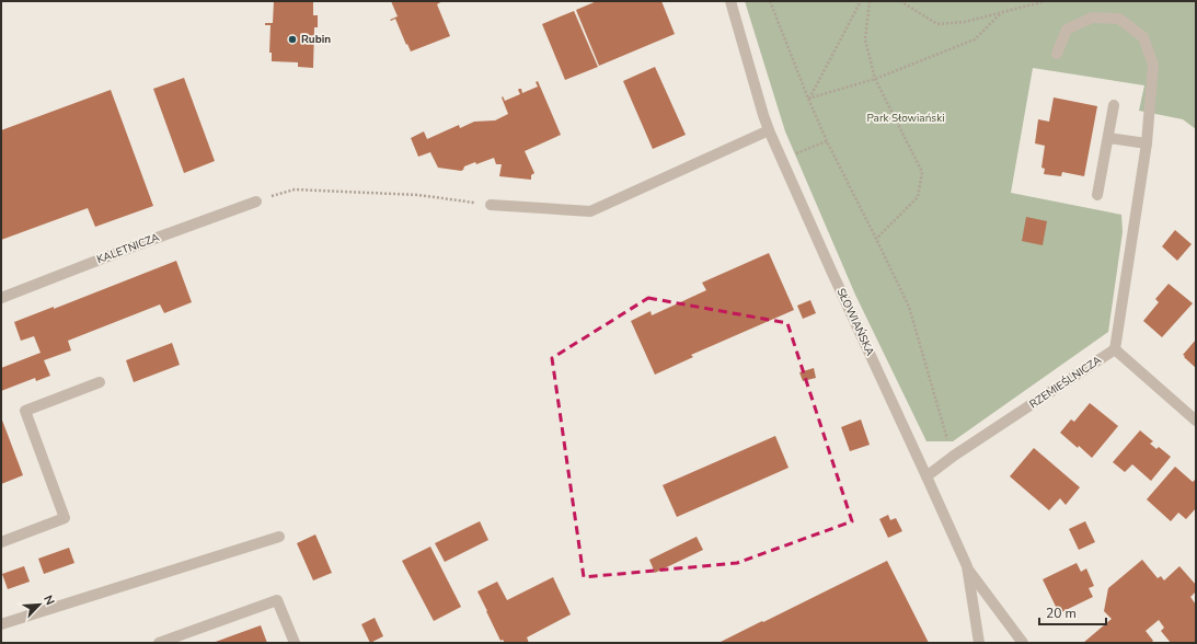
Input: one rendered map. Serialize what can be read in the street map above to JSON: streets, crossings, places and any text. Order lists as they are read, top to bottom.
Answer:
{
  "streets": {
    "street": ["KALETNICZA", "SŁOWIAŃSKA", "RZEMIEŚLNICZA"]
  },
  "crossings": [
    ["SŁOWIAŃSKA", "RZEMIEŚLNICZA"]
  ],
  "parks": ["Park Słowiański"],
  "places": ["Rubin"],
  "scale_bar": "20 m",
  "north": "top right"
}
